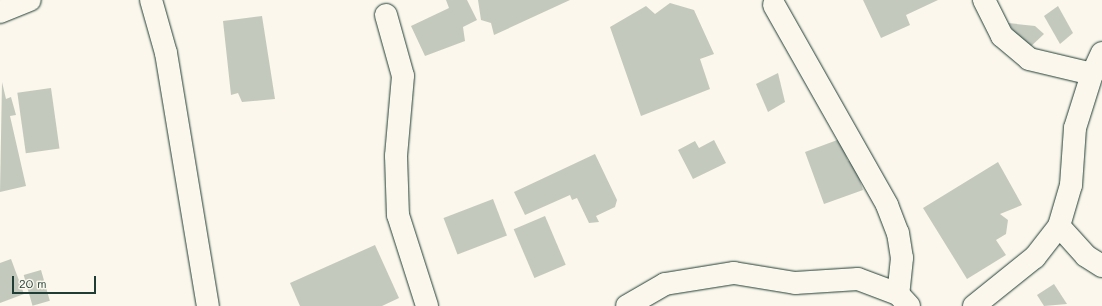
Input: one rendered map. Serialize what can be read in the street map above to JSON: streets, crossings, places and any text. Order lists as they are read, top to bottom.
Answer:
{
  "scale_bar": "20 m"
}
